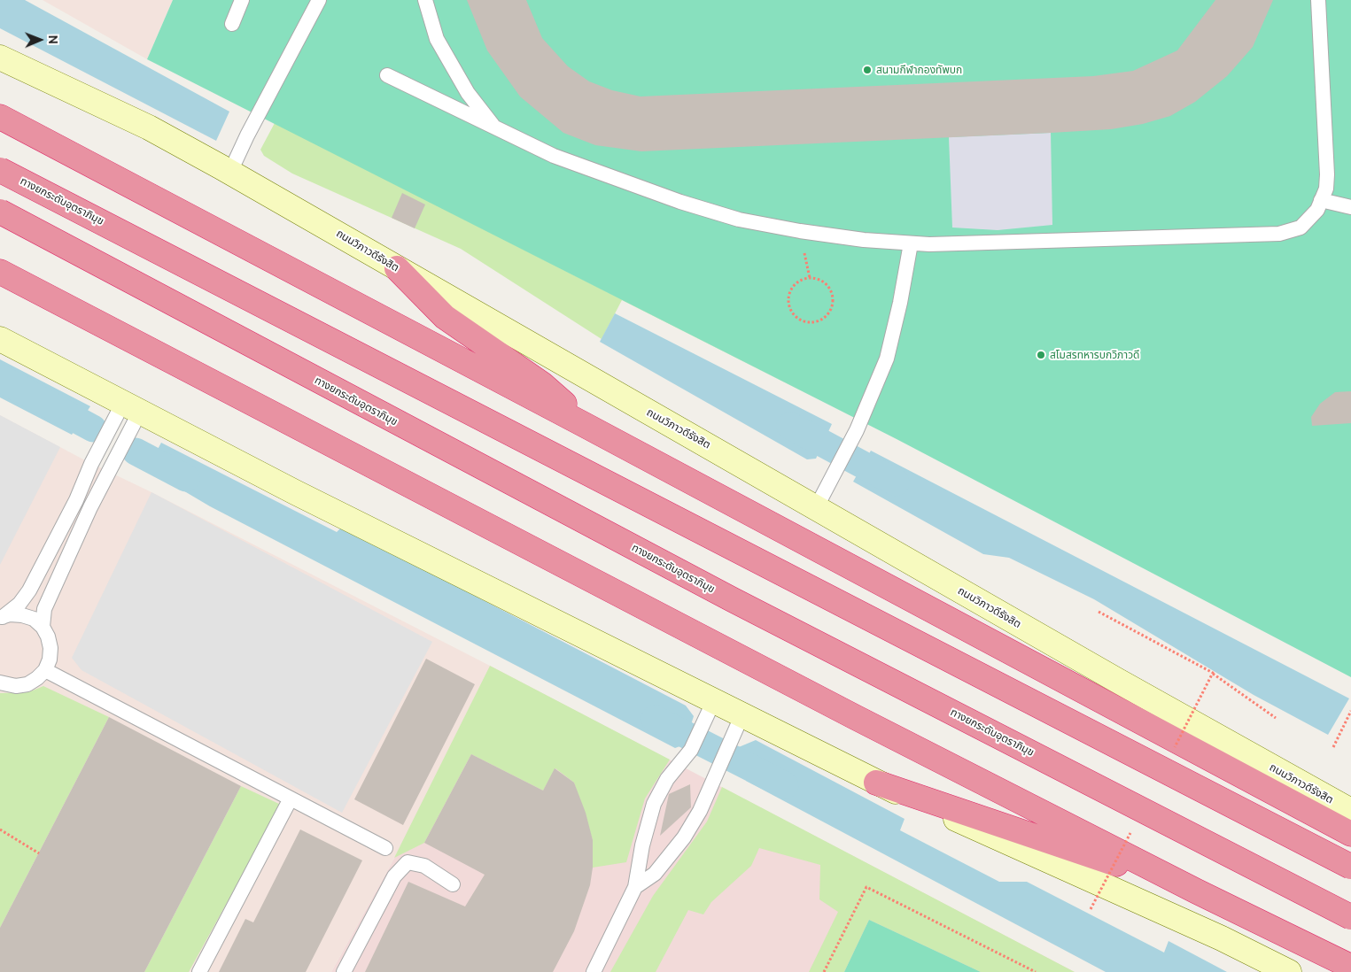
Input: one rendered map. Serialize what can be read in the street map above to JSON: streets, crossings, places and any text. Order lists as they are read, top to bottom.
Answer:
{
  "streets": {
    "highway": ["ทางยกระดับอุตราภิมุข", "ถนนวิภาวดีรังสิต"]
  },
  "places": ["สนามกีฬากองทัพบก", "สโมสรทหารบกวิภาวดี"],
  "north": "right"
}
